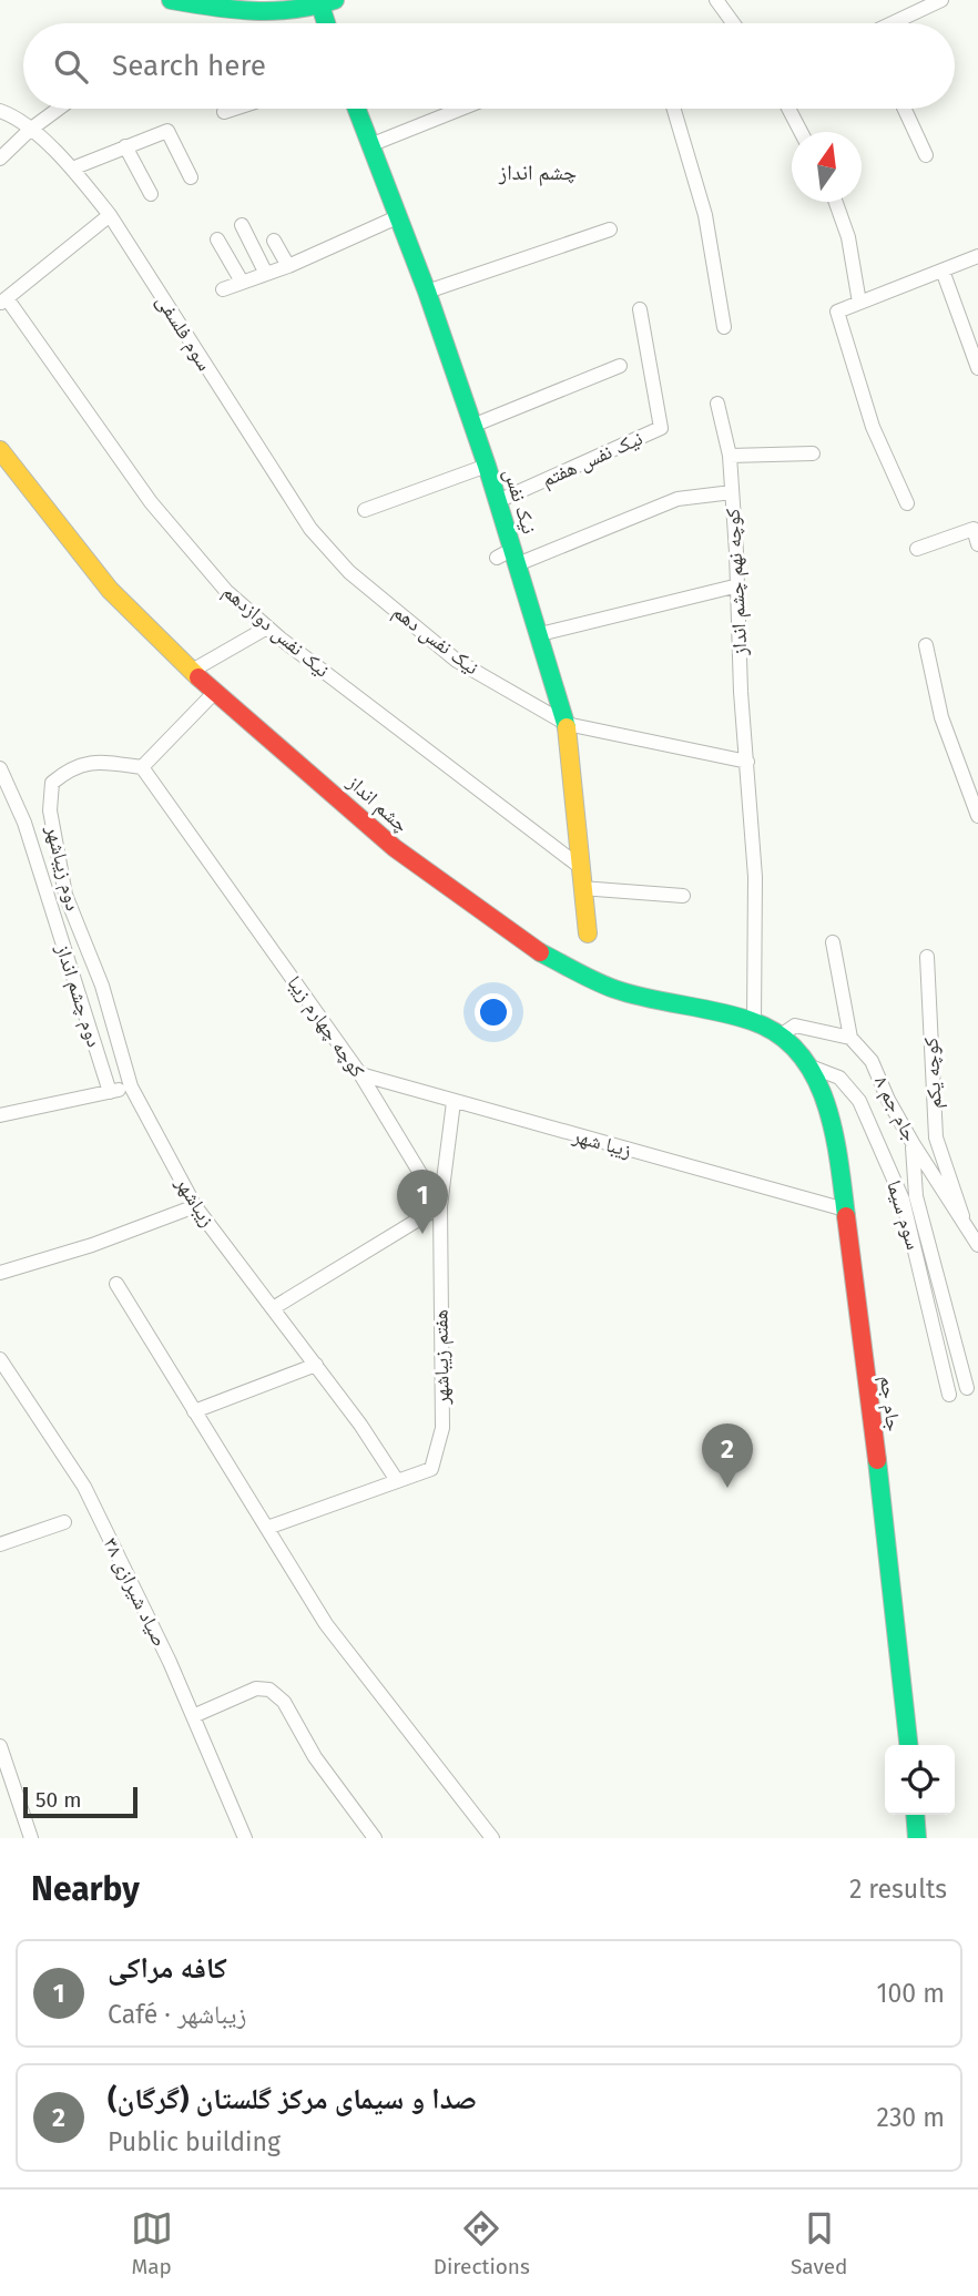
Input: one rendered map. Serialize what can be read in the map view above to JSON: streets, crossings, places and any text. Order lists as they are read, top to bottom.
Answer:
{
  "streets": {
    "street": [
      "سوم فلسفی",
      "نیک نفس هفتم",
      "نیک نفس",
      "کوچه نهم چشم انداز",
      "نیک نفس دوازدهم",
      "نیک نفس دهم",
      "چشم انداز",
      "دوم زیباشهر",
      "دوم چشم انداز",
      "کوچه چهارم زیبا",
      "کوچه یکم",
      "۸ جام جم",
      "زیبا شهر",
      "زیباشهر",
      "سوم سیما",
      "هفتم زیباشهر",
      "جام جم",
      "صیاد شیرازی ۳۸"
    ]
  },
  "crossings": [
    ["سوم فلسفی", "نیک نفس دهم"],
    ["نیک نفس هفتم", "نیک نفس"],
    ["نیک نفس", "نیک نفس دوازدهم"],
    ["نیک نفس", "نیک نفس دهم"],
    ["کوچه نهم چشم انداز", "نیک نفس دهم"],
    ["کوچه نهم چشم انداز", "چشم انداز"],
    ["چشم انداز", "سوم سیما"],
    ["چشم انداز", "جام جم"],
    ["دوم زیباشهر", "کوچه چهارم زیبا"],
    ["دوم زیباشهر", "زیباشهر"],
    ["کوچه چهارم زیبا", "زیبا شهر"],
    ["کوچه چهارم زیبا", "هفتم زیباشهر"],
    ["کوچه یکم", "۸ جام جم"],
    ["زیبا شهر", "جام جم"],
    ["زیباشهر", "هفتم زیباشهر"],
    ["سوم سیما", "جام جم"]
  ],
  "districts": ["چشم انداز"],
  "scale_bar": "50 m",
  "north": "top",
  "page": {
    "search": "Search here",
    "pins": ["1", "2"],
    "scale": "50 m",
    "heading": ["Nearby", "2 results"],
    "list": [
      {
        "mark": "1",
        "name": "کافه مراکی",
        "note": "Café · زیباشهر",
        "value": "100 m"
      },
      {
        "mark": "2",
        "name": "صدا و سیمای مرکز گلستان (گرگان)",
        "note": "Public building",
        "value": "230 m"
      }
    ],
    "nav": ["Map", "Directions", "Saved"]
  }
}
